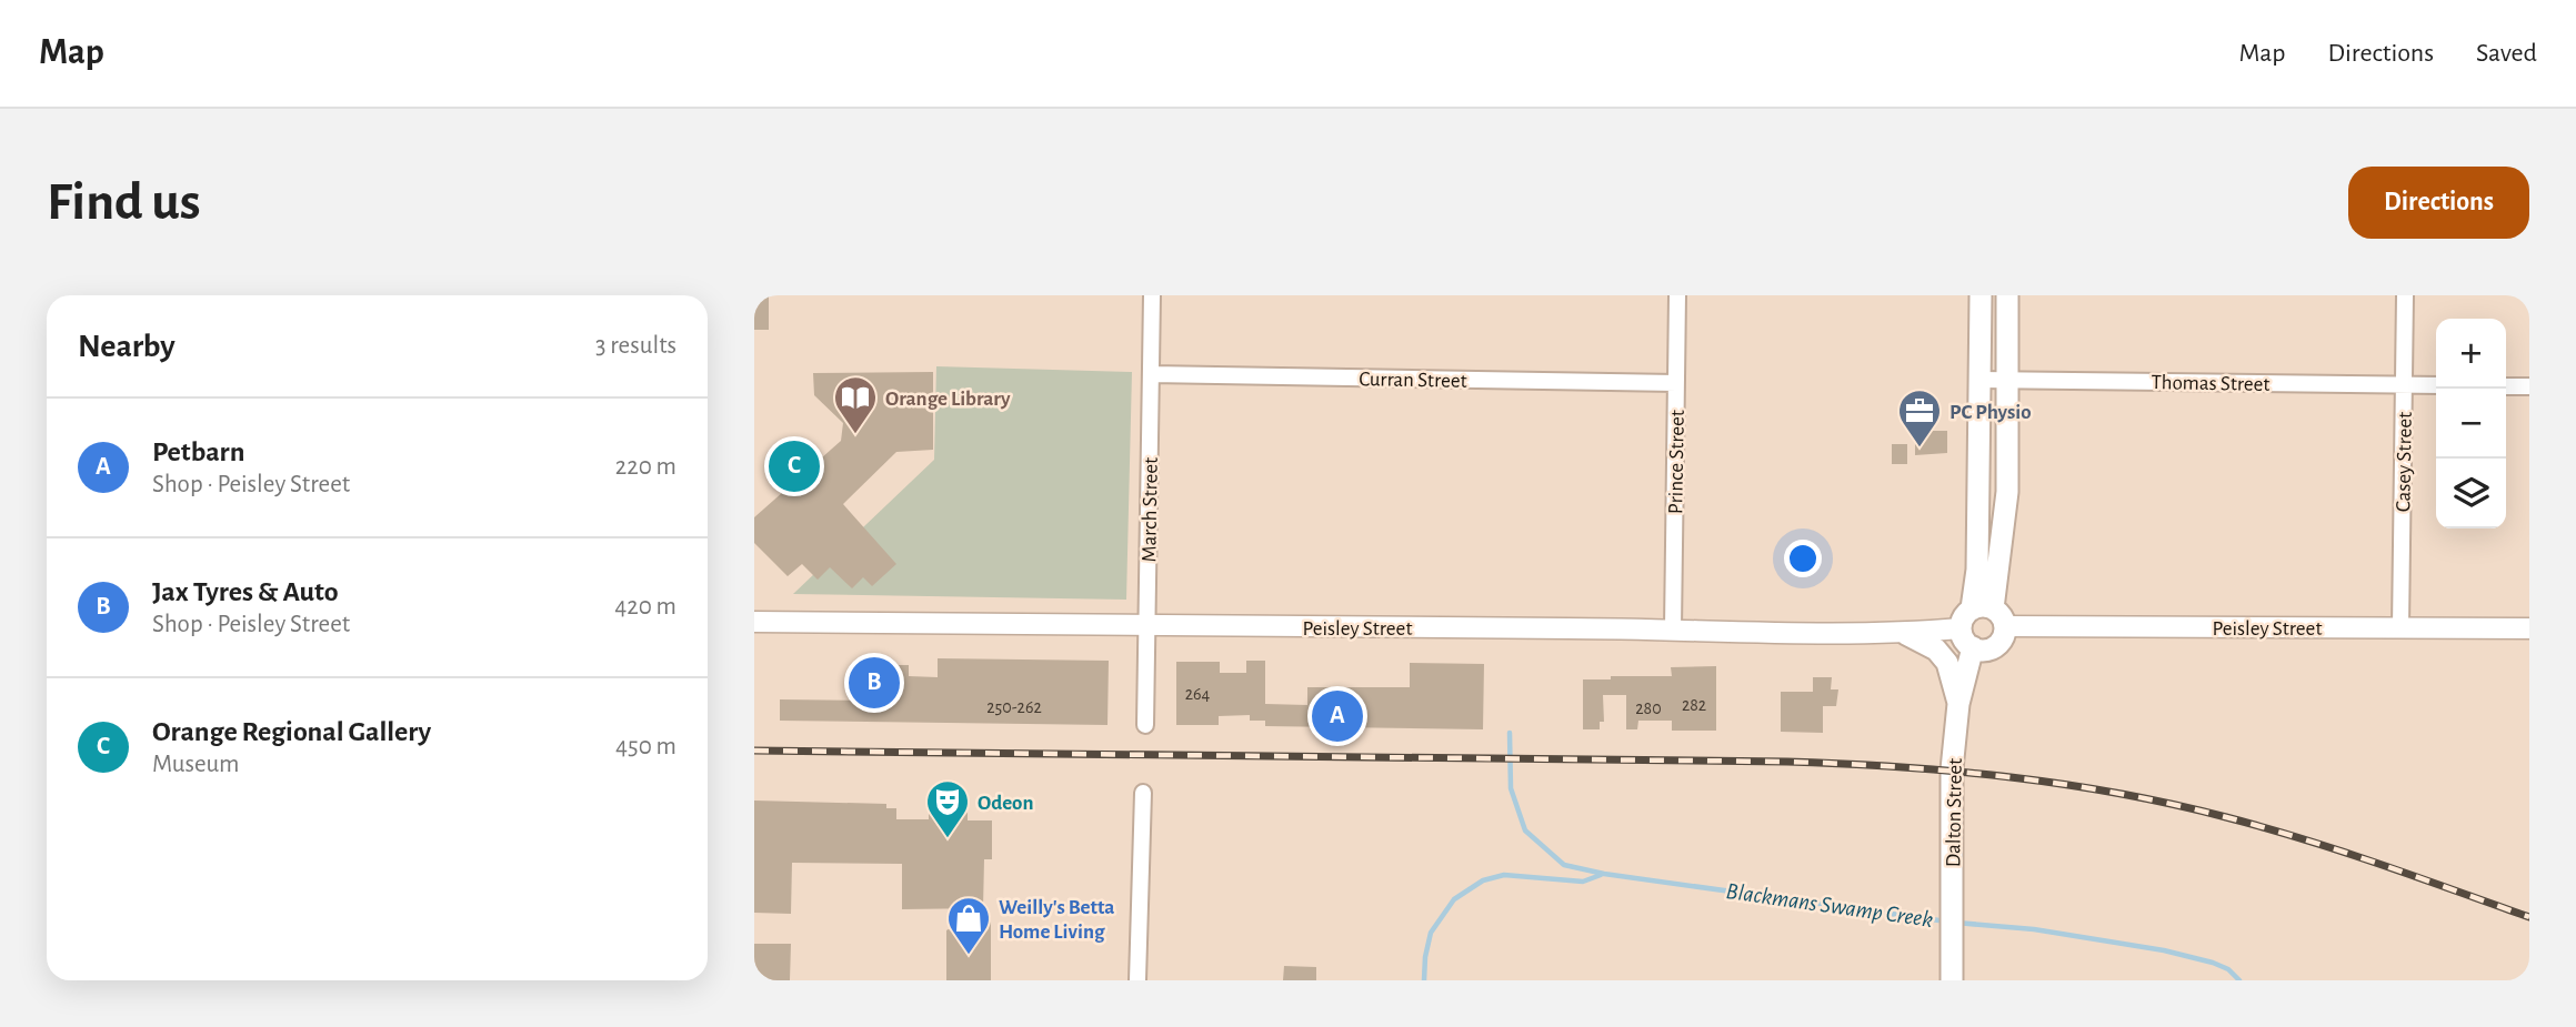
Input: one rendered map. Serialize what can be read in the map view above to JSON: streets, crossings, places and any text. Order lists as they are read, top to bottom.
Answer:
{
  "streets": {
    "main road": ["Dalton Street"],
    "street": [
      "Curran Street",
      "Thomas Street",
      "Prince Street",
      "Casey Street",
      "March Street",
      "Peisley Street"
    ]
  },
  "crossings": [
    ["Curran Street", "Prince Street"],
    ["Curran Street", "March Street"],
    ["Thomas Street", "Casey Street"],
    ["Prince Street", "Peisley Street"],
    ["Casey Street", "Peisley Street"],
    ["March Street", "Peisley Street"],
    ["Peisley Street", "Dalton Street"]
  ],
  "water": ["Blackmans Swamp Creek"],
  "places": {
    "library": ["Orange Library"],
    "office": ["PC Physio"],
    "theatre": ["Odeon"],
    "shop": ["Weilly's Betta Home Living"]
  },
  "house_numbers": [
    "264",
    "282",
    "250-262",
    "280"
  ],
  "page": {
    "header": "Map",
    "nav": ["Map", "Directions", "Saved"],
    "buttons": "Directions",
    "title": "Find us",
    "heading": ["Nearby", "3 results"],
    "map_buttons": ["+", "−"],
    "list": [
      {
        "mark": "A",
        "name": "Petbarn",
        "note": "Shop · Peisley Street",
        "value": "220 m"
      },
      {
        "mark": "B",
        "name": "Jax Tyres & Auto",
        "note": "Shop · Peisley Street",
        "value": "420 m"
      },
      {
        "mark": "C",
        "name": "Orange Regional Gallery",
        "note": "Museum",
        "value": "450 m"
      }
    ],
    "pins": ["C", "B", "A"]
  }
}
